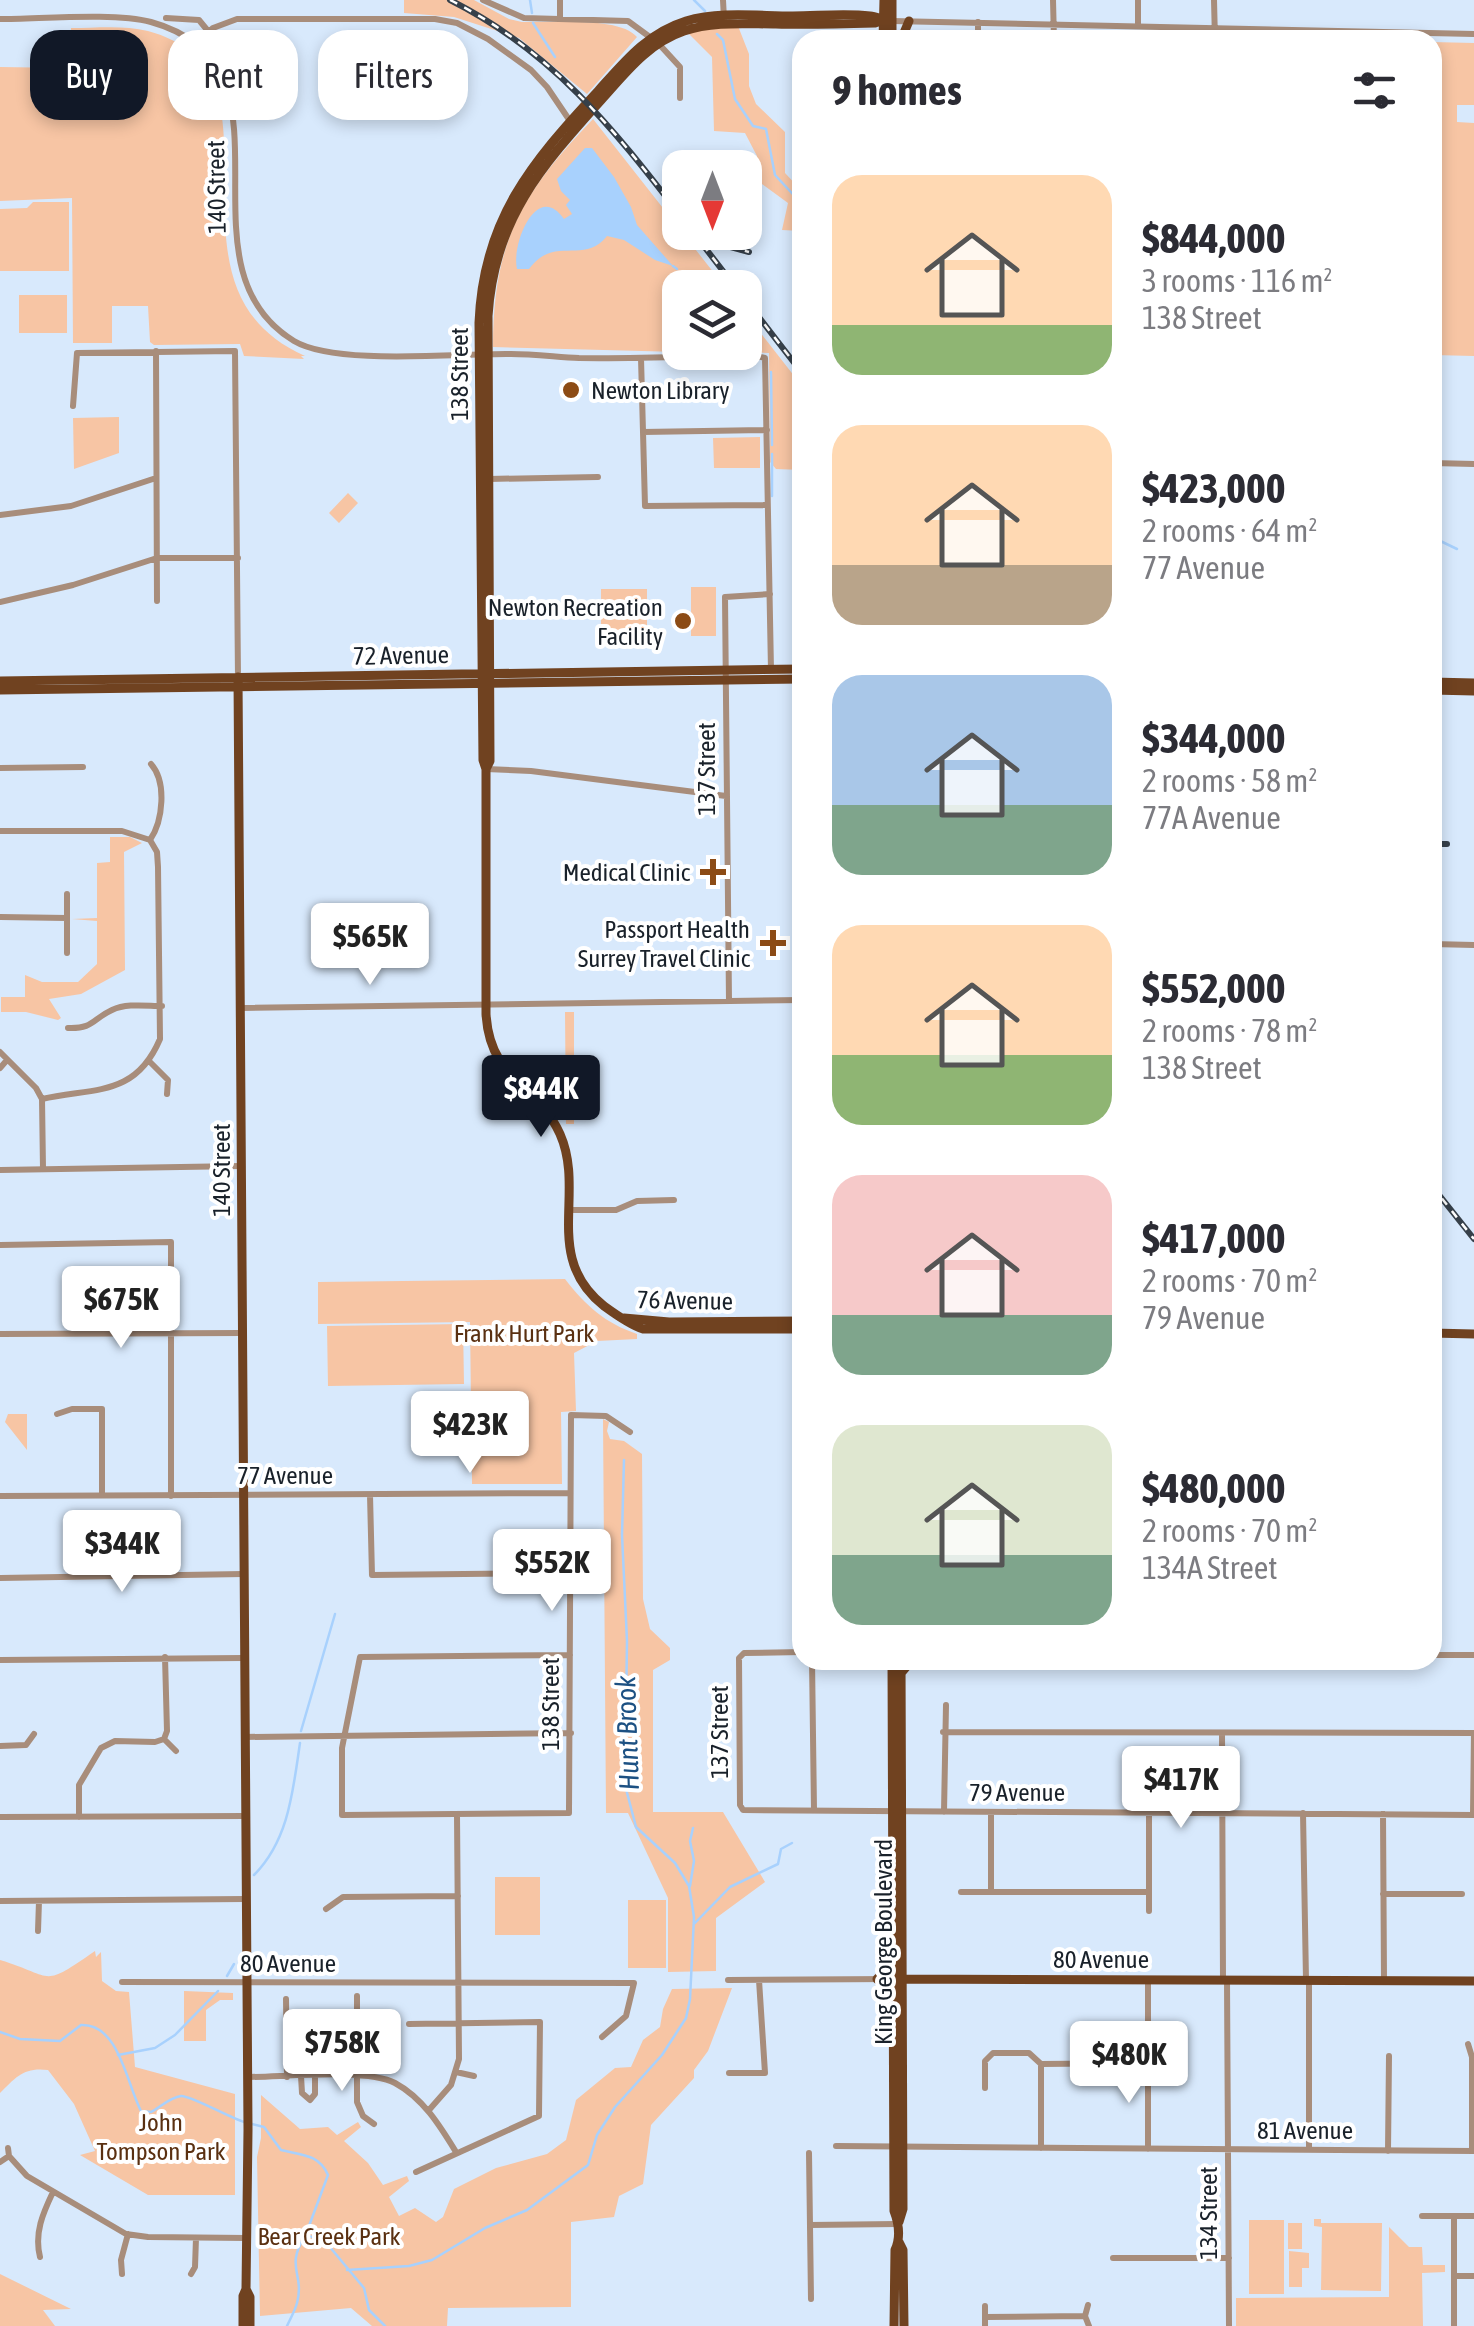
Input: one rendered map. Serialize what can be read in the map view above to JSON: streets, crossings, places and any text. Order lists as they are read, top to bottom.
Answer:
{
  "streets": {
    "main road": [
      "140 Street",
      "138 Street",
      "72 Avenue",
      "76 Avenue",
      "King George Boulevard",
      "80 Avenue"
    ],
    "street": [
      "137 Street",
      "77 Avenue",
      "79 Avenue",
      "81 Avenue",
      "134 Street"
    ]
  },
  "crossings": [
    ["140 Street", "138 Street"],
    ["140 Street", "72 Avenue"],
    ["140 Street", "77 Avenue"],
    ["140 Street", "80 Avenue"],
    ["138 Street", "72 Avenue"],
    ["138 Street", "76 Avenue"],
    ["138 Street", "77 Avenue"],
    ["72 Avenue", "137 Street"],
    ["137 Street", "79 Avenue"],
    ["79 Avenue", "King George Boulevard"],
    ["79 Avenue", "134 Street"],
    ["King George Boulevard", "80 Avenue"],
    ["King George Boulevard", "81 Avenue"],
    ["80 Avenue", "134 Street"],
    ["81 Avenue", "134 Street"]
  ],
  "water": ["Hunt Brook"],
  "parks": ["Frank Hurt Park", "John Tompson Park", "Bear Creek Park"],
  "places": {
    "other": ["Newton Library", "Newton Recreation Facility"],
    "health": ["Medical Clinic", "Passport Health Surrey Travel Clinic"]
  },
  "north": "bottom",
  "page": {
    "chip": ["Buy", "Rent", "Filters"],
    "heading": "9 homes",
    "list": [
      {
        "name": "$844,000",
        "note": "3 rooms · 116 m² · 138 Street"
      },
      {
        "name": "$423,000",
        "note": "2 rooms · 64 m² · 77 Avenue"
      },
      {
        "name": "$344,000",
        "note": "2 rooms · 58 m² · 77A Avenue"
      },
      {
        "name": "$552,000",
        "note": "2 rooms · 78 m² · 138 Street"
      },
      {
        "name": "$417,000",
        "note": "2 rooms · 70 m² · 79 Avenue"
      },
      {
        "name": "$480,000",
        "note": "2 rooms · 70 m² · 134A Street"
      }
    ],
    "price": [
      "$565K",
      "$844K",
      "$675K",
      "$423K",
      "$344K",
      "$552K",
      "$417K",
      "$758K",
      "$480K"
    ]
  }
}
